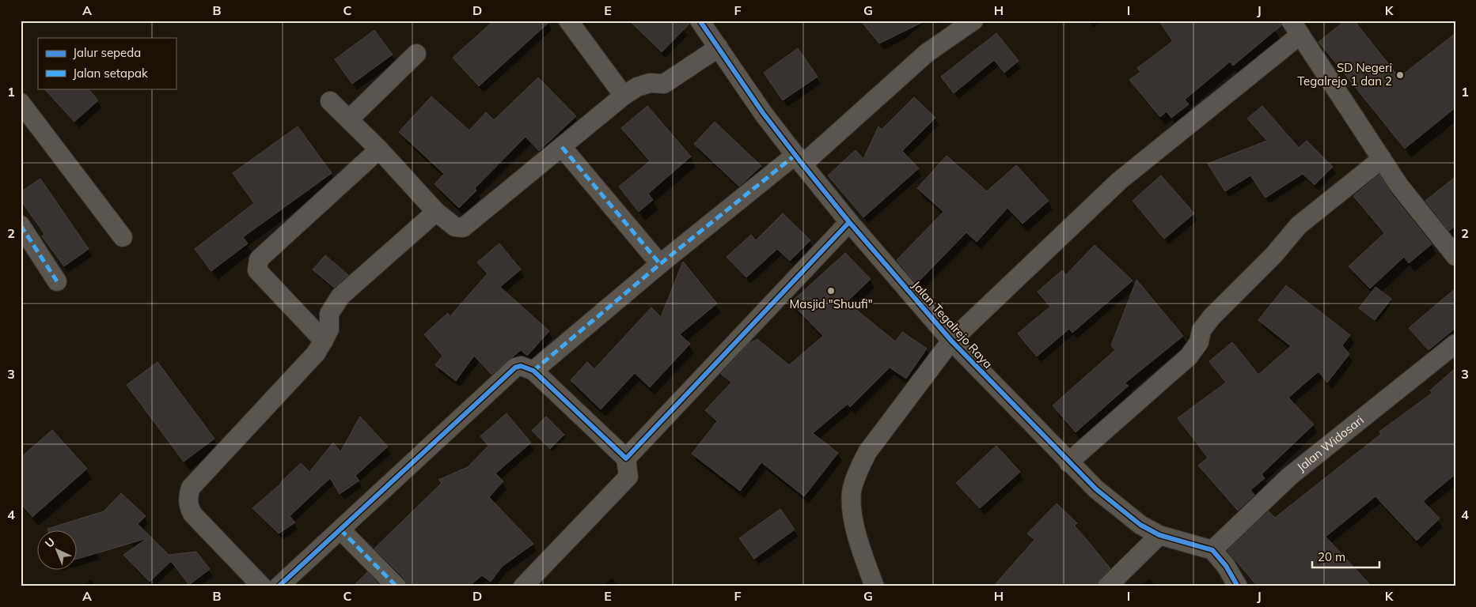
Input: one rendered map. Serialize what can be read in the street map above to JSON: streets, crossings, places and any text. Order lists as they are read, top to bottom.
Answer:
{
  "streets": {
    "street": ["Jalan Tegalrejo Raya", "Jalan Widosari"]
  },
  "crossings": [
    ["Jalan Tegalrejo Raya", "Jalan Widosari"]
  ],
  "places": ["SD Negeri Tegalrejo 1 dan 2", "Masjid \"Shuufi\""],
  "legend": ["Jalur sepeda", "Jalan setapak"],
  "scale_bar": "20 m",
  "north": "top left",
  "grid": {
    "columns": [
      "A",
      "B",
      "C",
      "D",
      "E",
      "F",
      "G",
      "H",
      "I",
      "J",
      "K"
    ],
    "rows": [
      "1",
      "2",
      "3",
      "4"
    ]
  }
}
